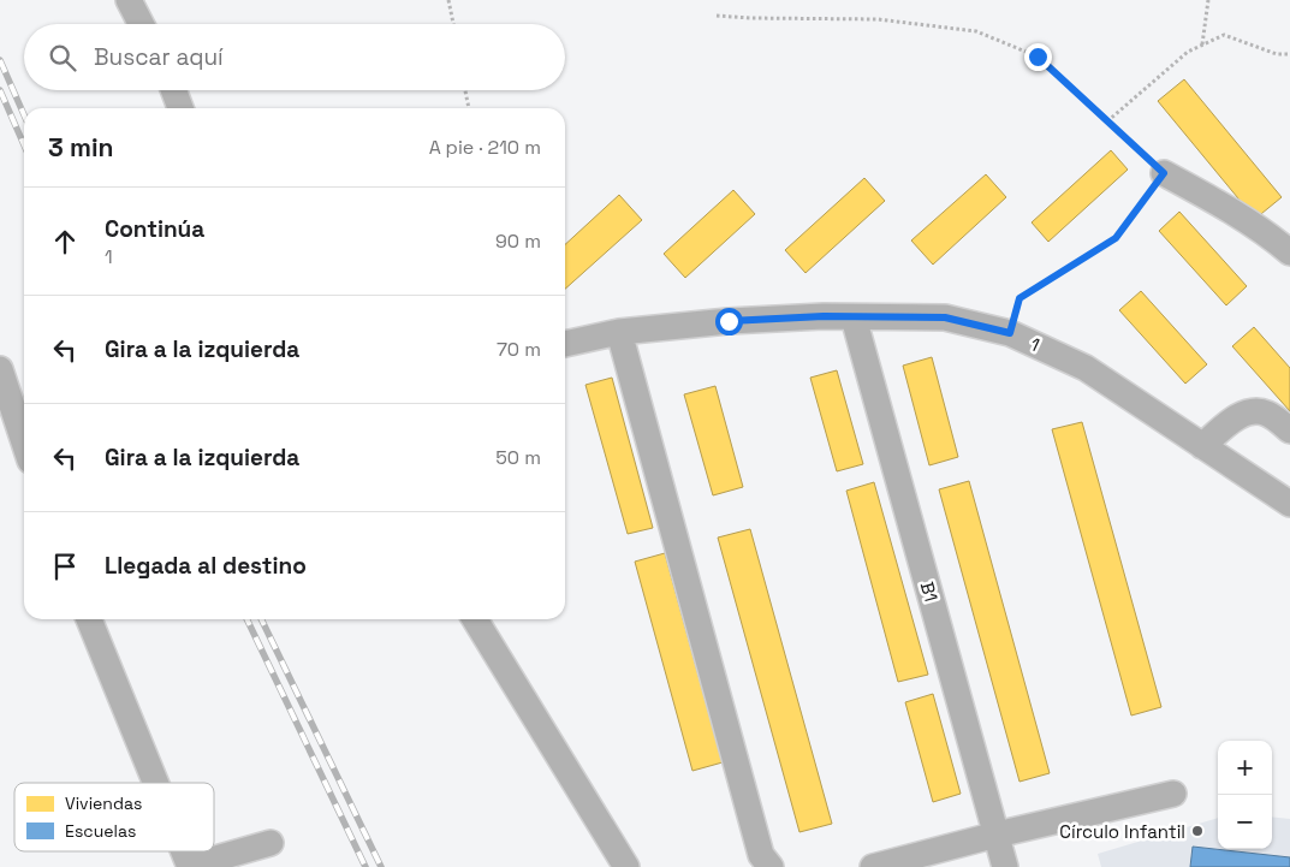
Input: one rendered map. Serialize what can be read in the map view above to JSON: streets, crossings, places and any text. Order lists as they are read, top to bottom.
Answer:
{
  "streets": {
    "street": ["1", "B1"]
  },
  "crossings": [
    ["1", "B1"]
  ],
  "places": ["Círculo Infantil"],
  "legend": ["Viviendas", "Escuelas"],
  "page": {
    "search": "Buscar aquí",
    "heading": ["3 min", "A pie · 210 m"],
    "list": [
      ["Continúa", "1", "90 m"],
      ["Gira a la izquierda", "70 m"],
      ["Gira a la izquierda", "50 m"],
      "Llegada al destino"
    ],
    "map_buttons": ["+", "−"]
  }
}
